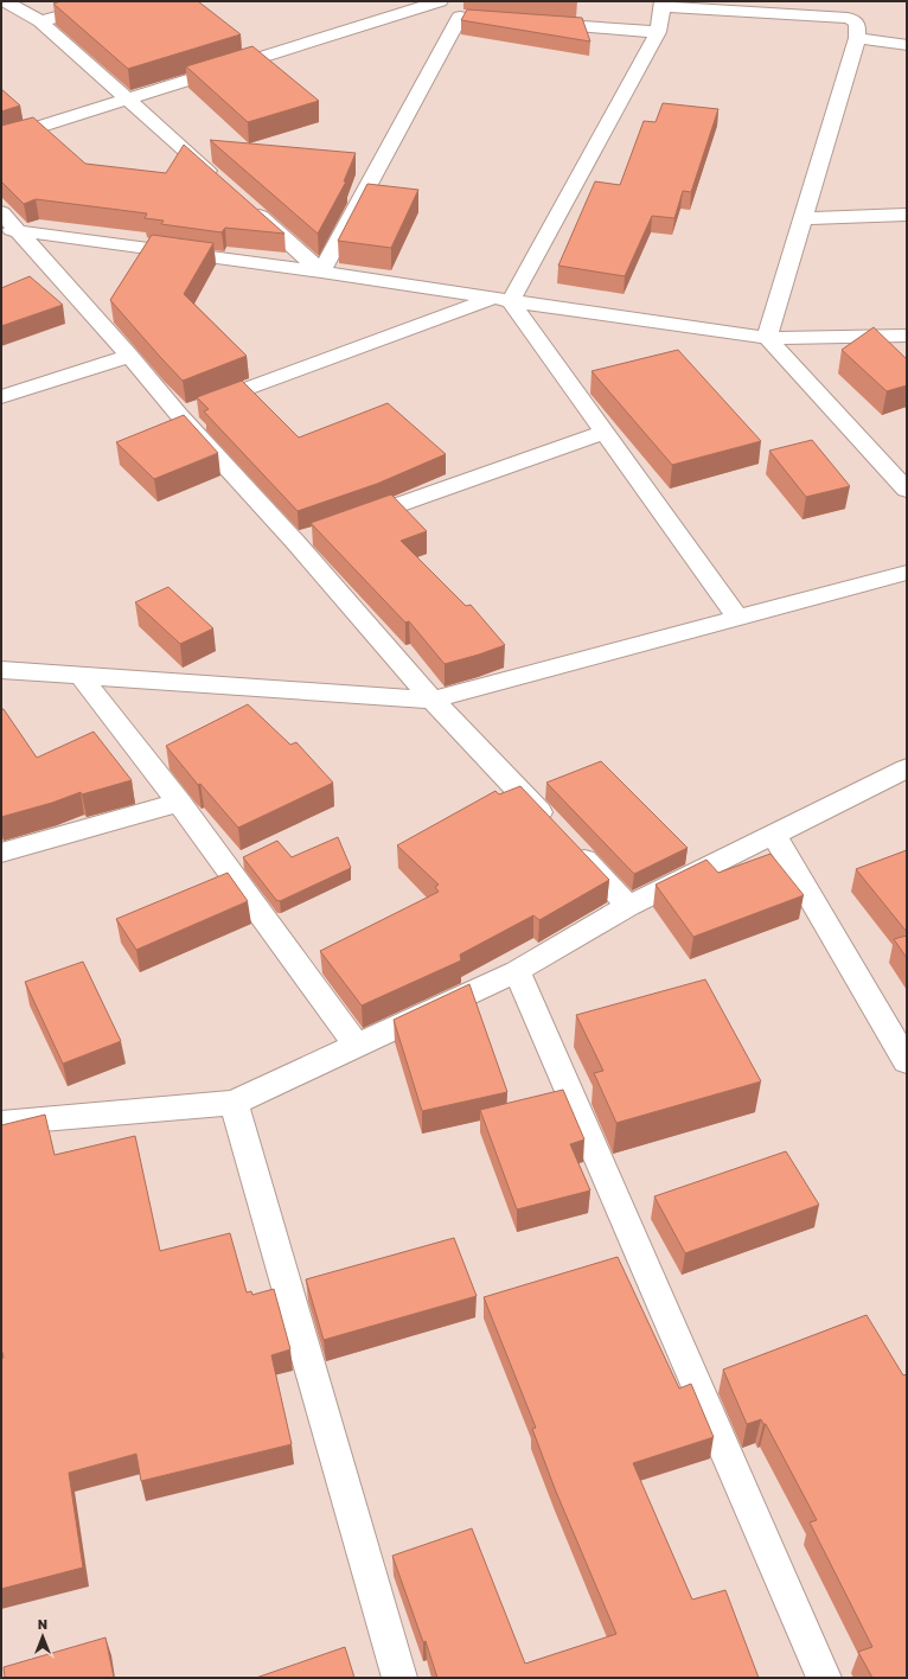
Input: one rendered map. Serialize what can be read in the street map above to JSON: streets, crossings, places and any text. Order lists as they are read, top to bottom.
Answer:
{
  "north": "top"
}
